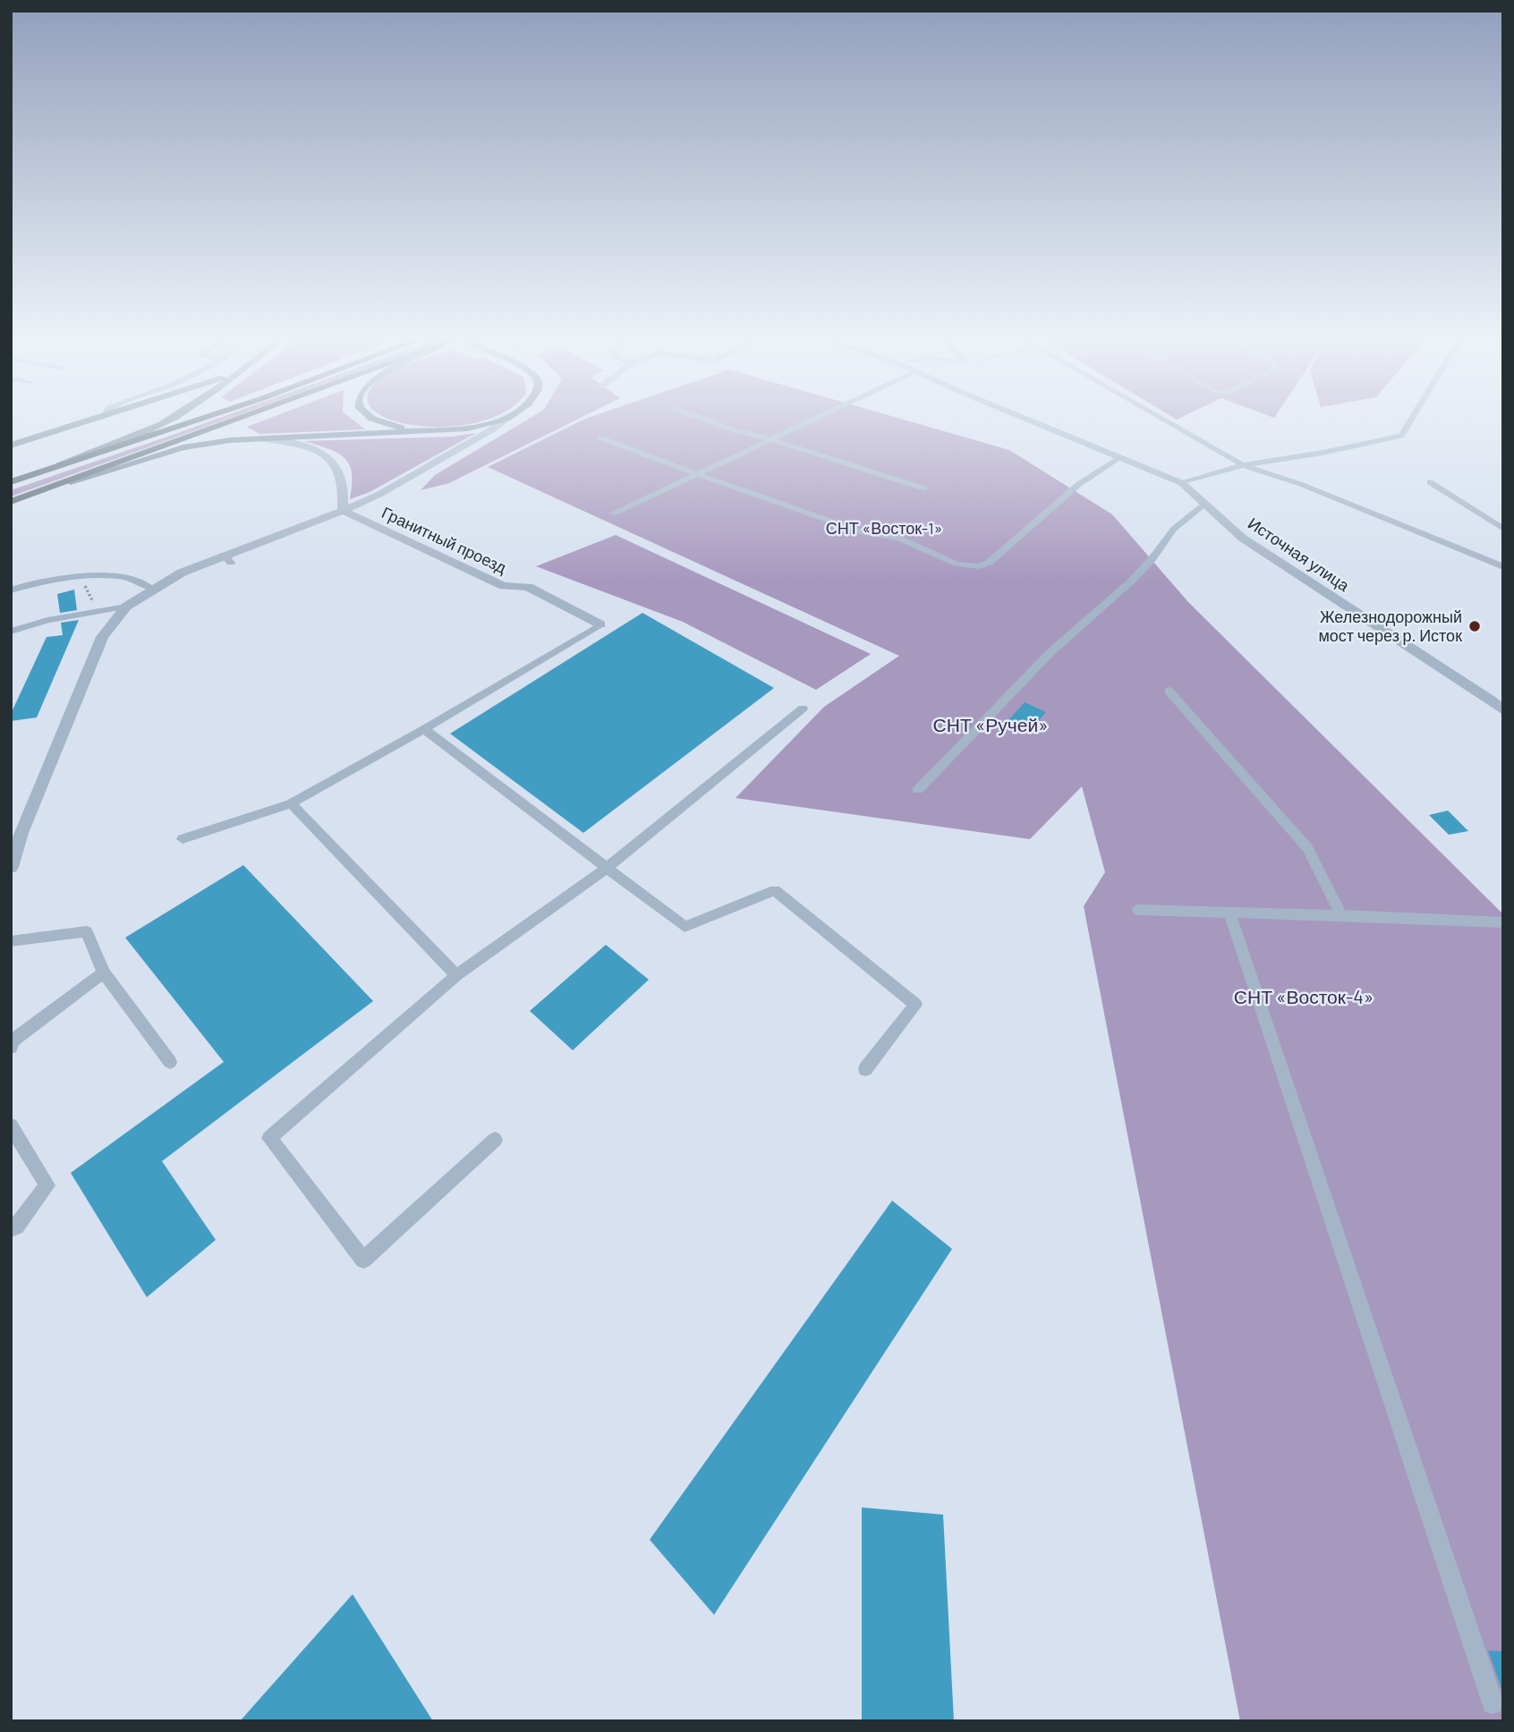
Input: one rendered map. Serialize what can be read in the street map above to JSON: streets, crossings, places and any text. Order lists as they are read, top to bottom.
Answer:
{
  "streets": {
    "street": ["Гранитный проезд", "Источная улица"]
  },
  "parks": ["СНТ «Восток-1»", "СНТ «Ручей»", "СНТ «Восток-4»"],
  "places": ["Железнодорожный мост через р. Исток"]
}
